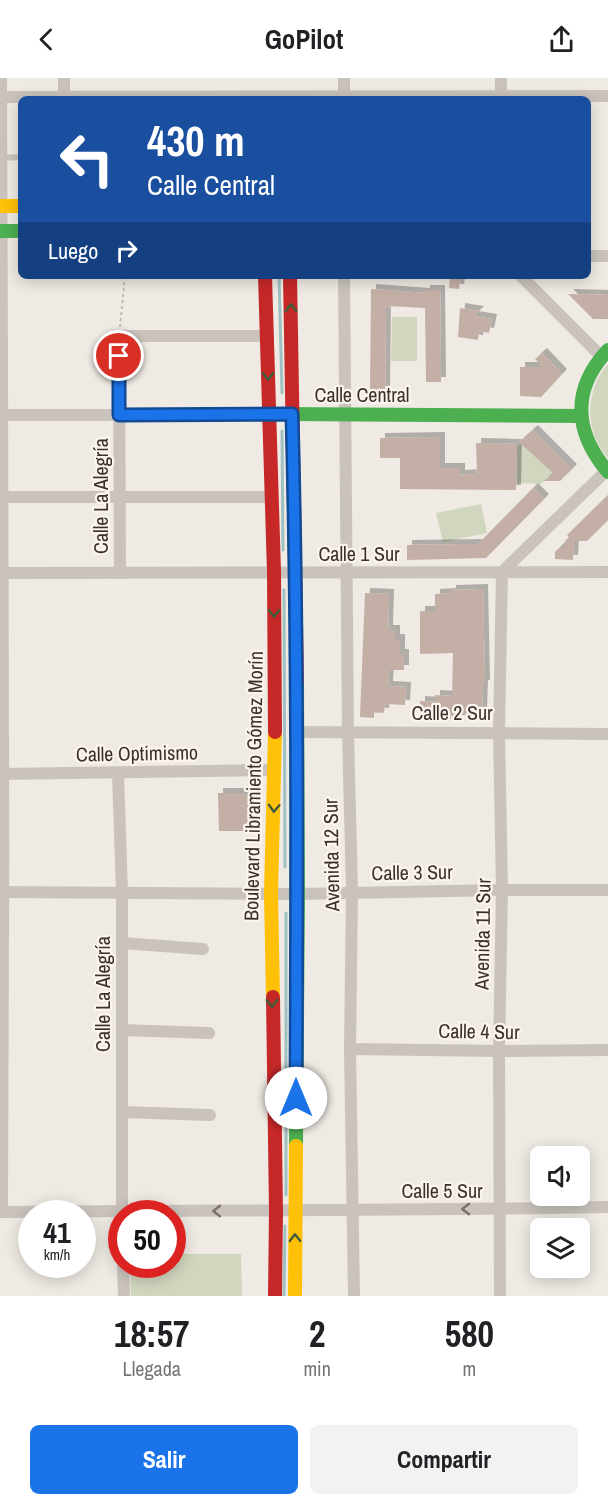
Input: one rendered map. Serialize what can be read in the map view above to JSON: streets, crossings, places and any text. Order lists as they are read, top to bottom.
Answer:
{
  "streets": {
    "main road": ["Calle Central", "Boulevard Libramiento Gómez Morín"],
    "street": [
      "Calle La Alegría",
      "Calle 1 Sur",
      "Calle 2 Sur",
      "Calle Optimismo",
      "Avenida 12 Sur",
      "Calle 3 Sur",
      "Avenida 11 Sur",
      "Calle 4 Sur",
      "Calle 5 Sur"
    ]
  },
  "crossings": [
    ["Calle Central", "Calle La Alegría"],
    ["Calle Central", "Boulevard Libramiento Gómez Morín"],
    ["Calle Central", "Avenida 12 Sur"],
    ["Calle La Alegría", "Calle 1 Sur"],
    ["Calle La Alegría", "Calle Optimismo"],
    ["Calle La Alegría", "Calle 3 Sur"],
    ["Calle 1 Sur", "Boulevard Libramiento Gómez Morín"],
    ["Calle 1 Sur", "Avenida 12 Sur"],
    ["Calle 1 Sur", "Avenida 11 Sur"],
    ["Calle 2 Sur", "Boulevard Libramiento Gómez Morín"],
    ["Calle 2 Sur", "Avenida 12 Sur"],
    ["Calle 2 Sur", "Avenida 11 Sur"],
    ["Calle Optimismo", "Boulevard Libramiento Gómez Morín"],
    ["Boulevard Libramiento Gómez Morín", "Calle 3 Sur"],
    ["Boulevard Libramiento Gómez Morín", "Calle 5 Sur"],
    ["Avenida 12 Sur", "Calle 3 Sur"],
    ["Avenida 12 Sur", "Calle 4 Sur"],
    ["Avenida 12 Sur", "Calle 5 Sur"],
    ["Calle 3 Sur", "Avenida 11 Sur"],
    ["Avenida 11 Sur", "Calle 4 Sur"],
    ["Avenida 11 Sur", "Calle 5 Sur"]
  ],
  "one_way": ["Calle 5 Sur"],
  "page": {
    "header": "GoPilot",
    "turn": ["430 m", "Calle Central"],
    "then": "Luego",
    "speed": "41 km/h",
    "limit": "50",
    "eta": [
      "18:57",
      "Llegada",
      "2",
      "min",
      "580",
      "m"
    ],
    "buttons": ["Salir", "Compartir"]
  }
}
